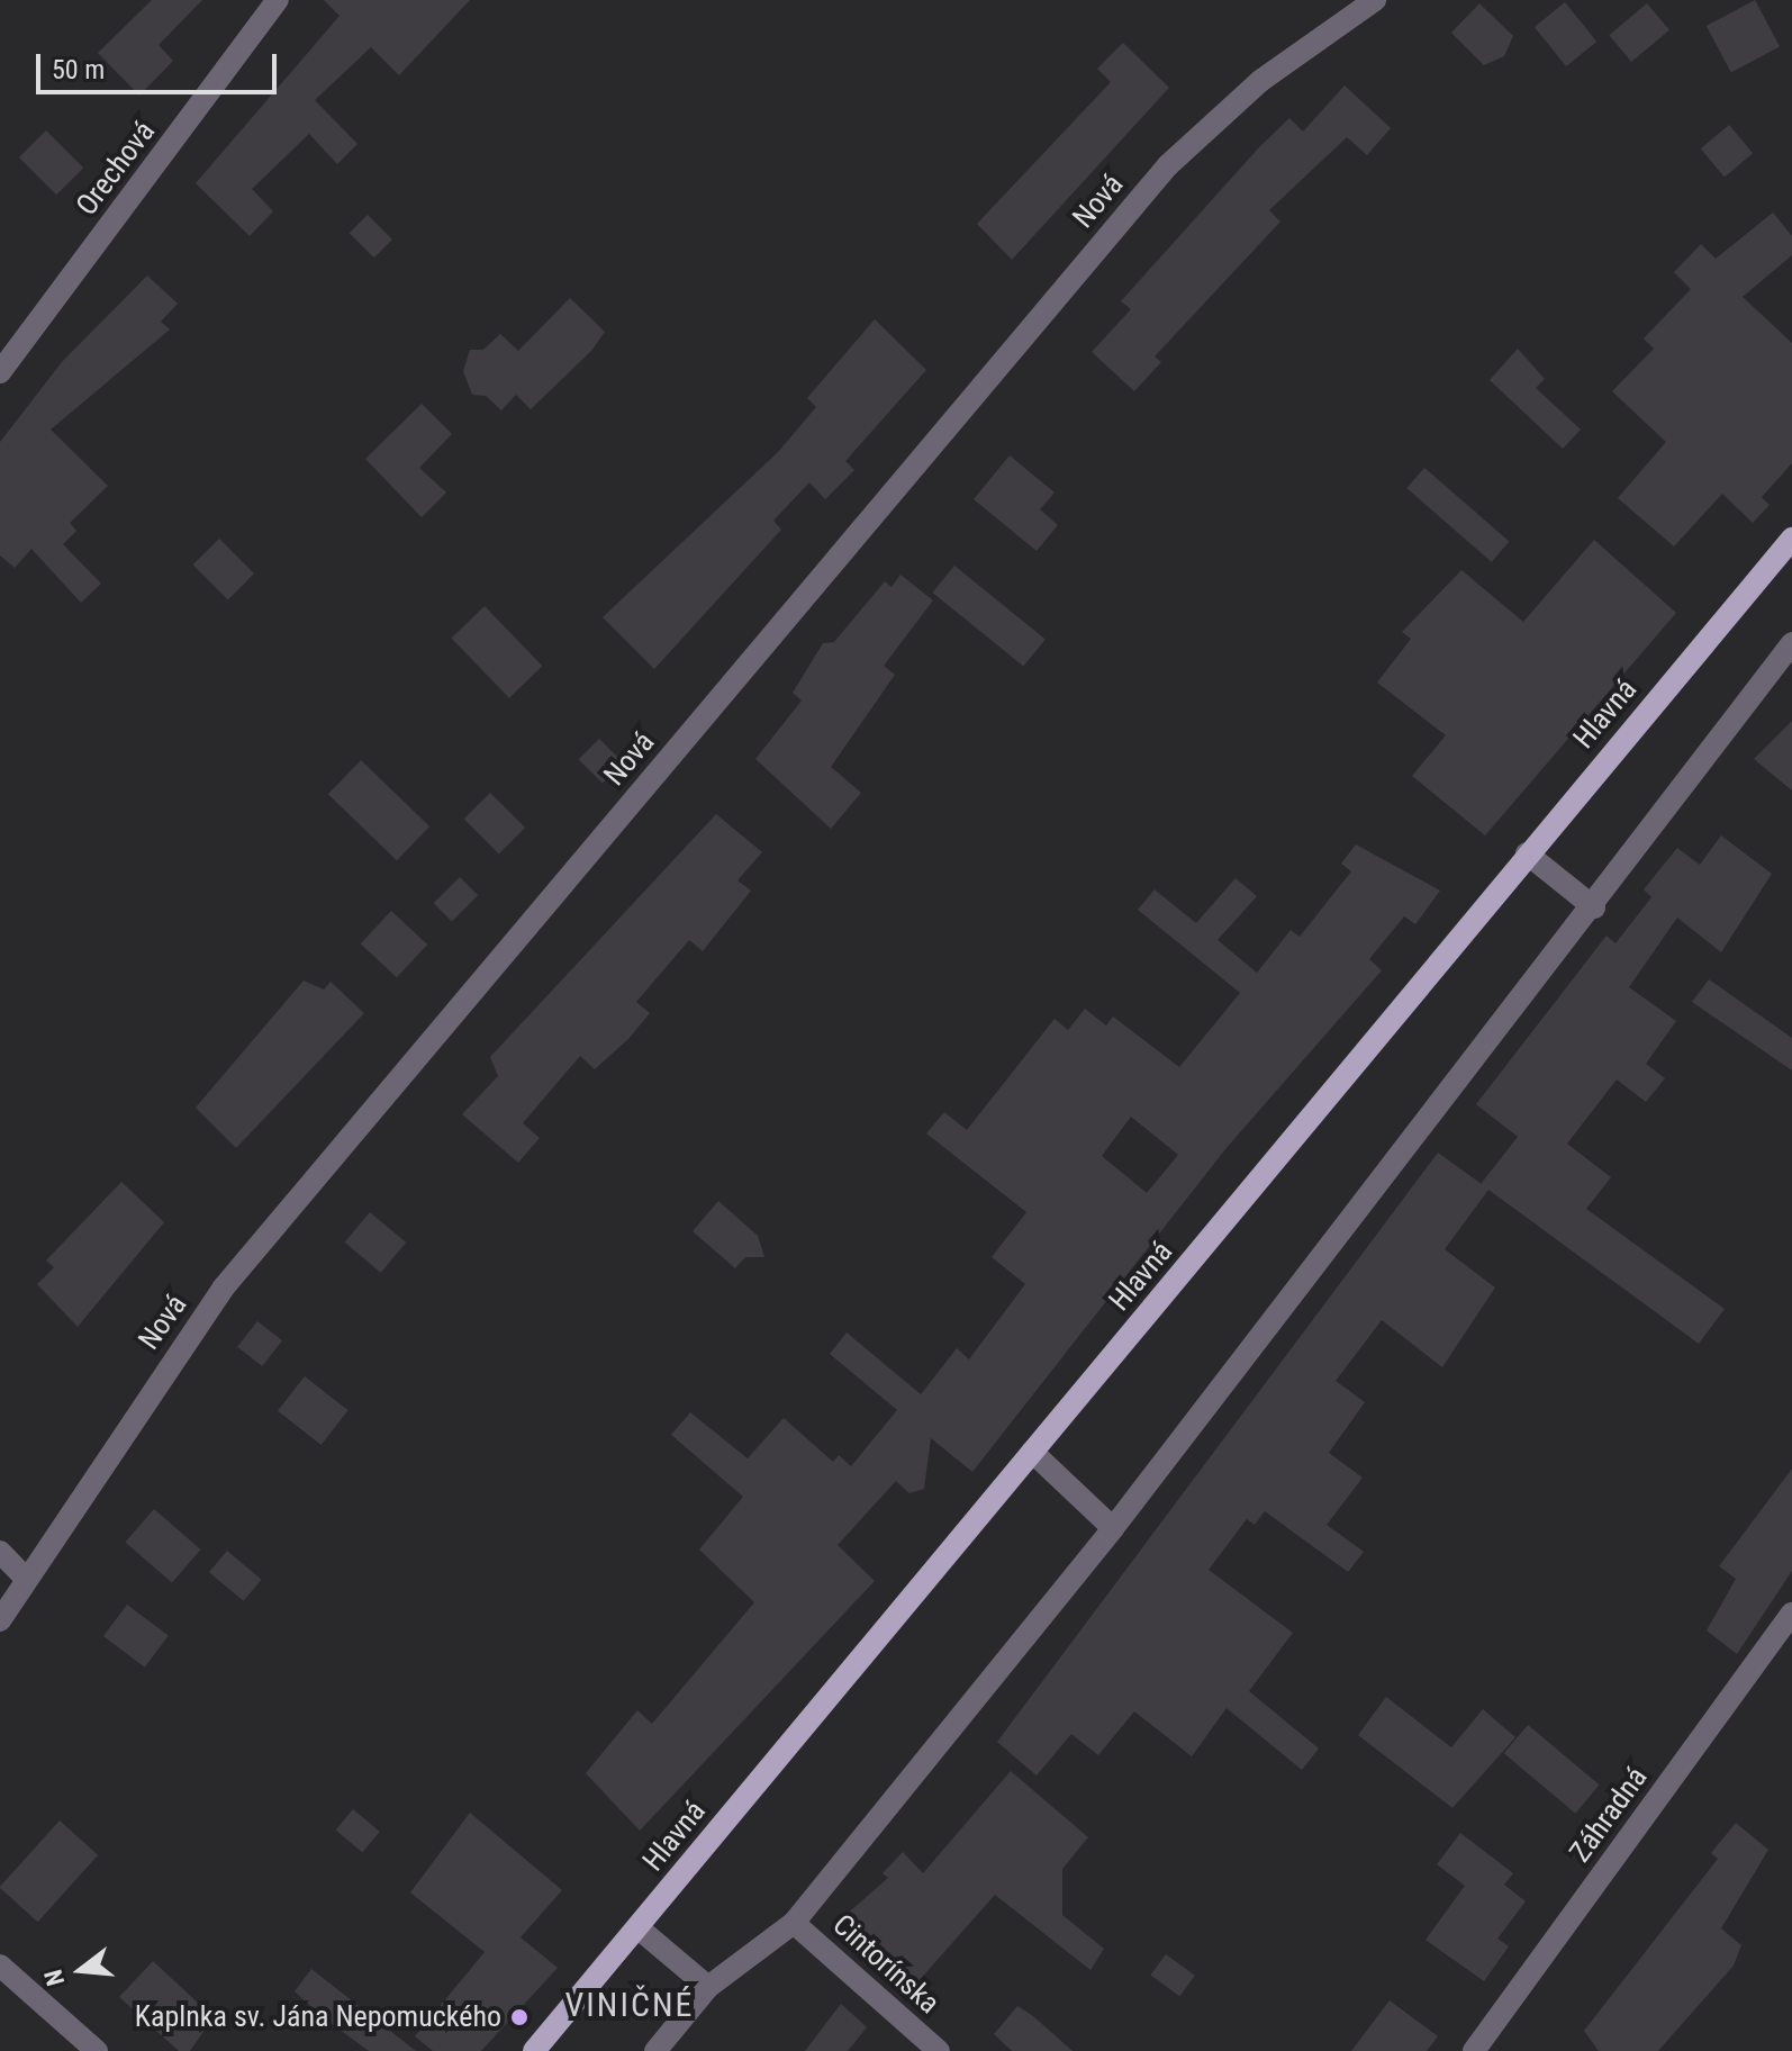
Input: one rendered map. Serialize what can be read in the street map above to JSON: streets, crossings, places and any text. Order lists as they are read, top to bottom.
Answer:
{
  "streets": {
    "main road": ["Hlavná"],
    "street": [
      "Orechová",
      "Nová",
      "Záhradná",
      "Cintorínska"
    ]
  },
  "districts": ["VINIČNÉ"],
  "places": ["Kaplnka sv. Jána Nepomuckého"],
  "scale_bar": "50 m",
  "north": "left"
}
